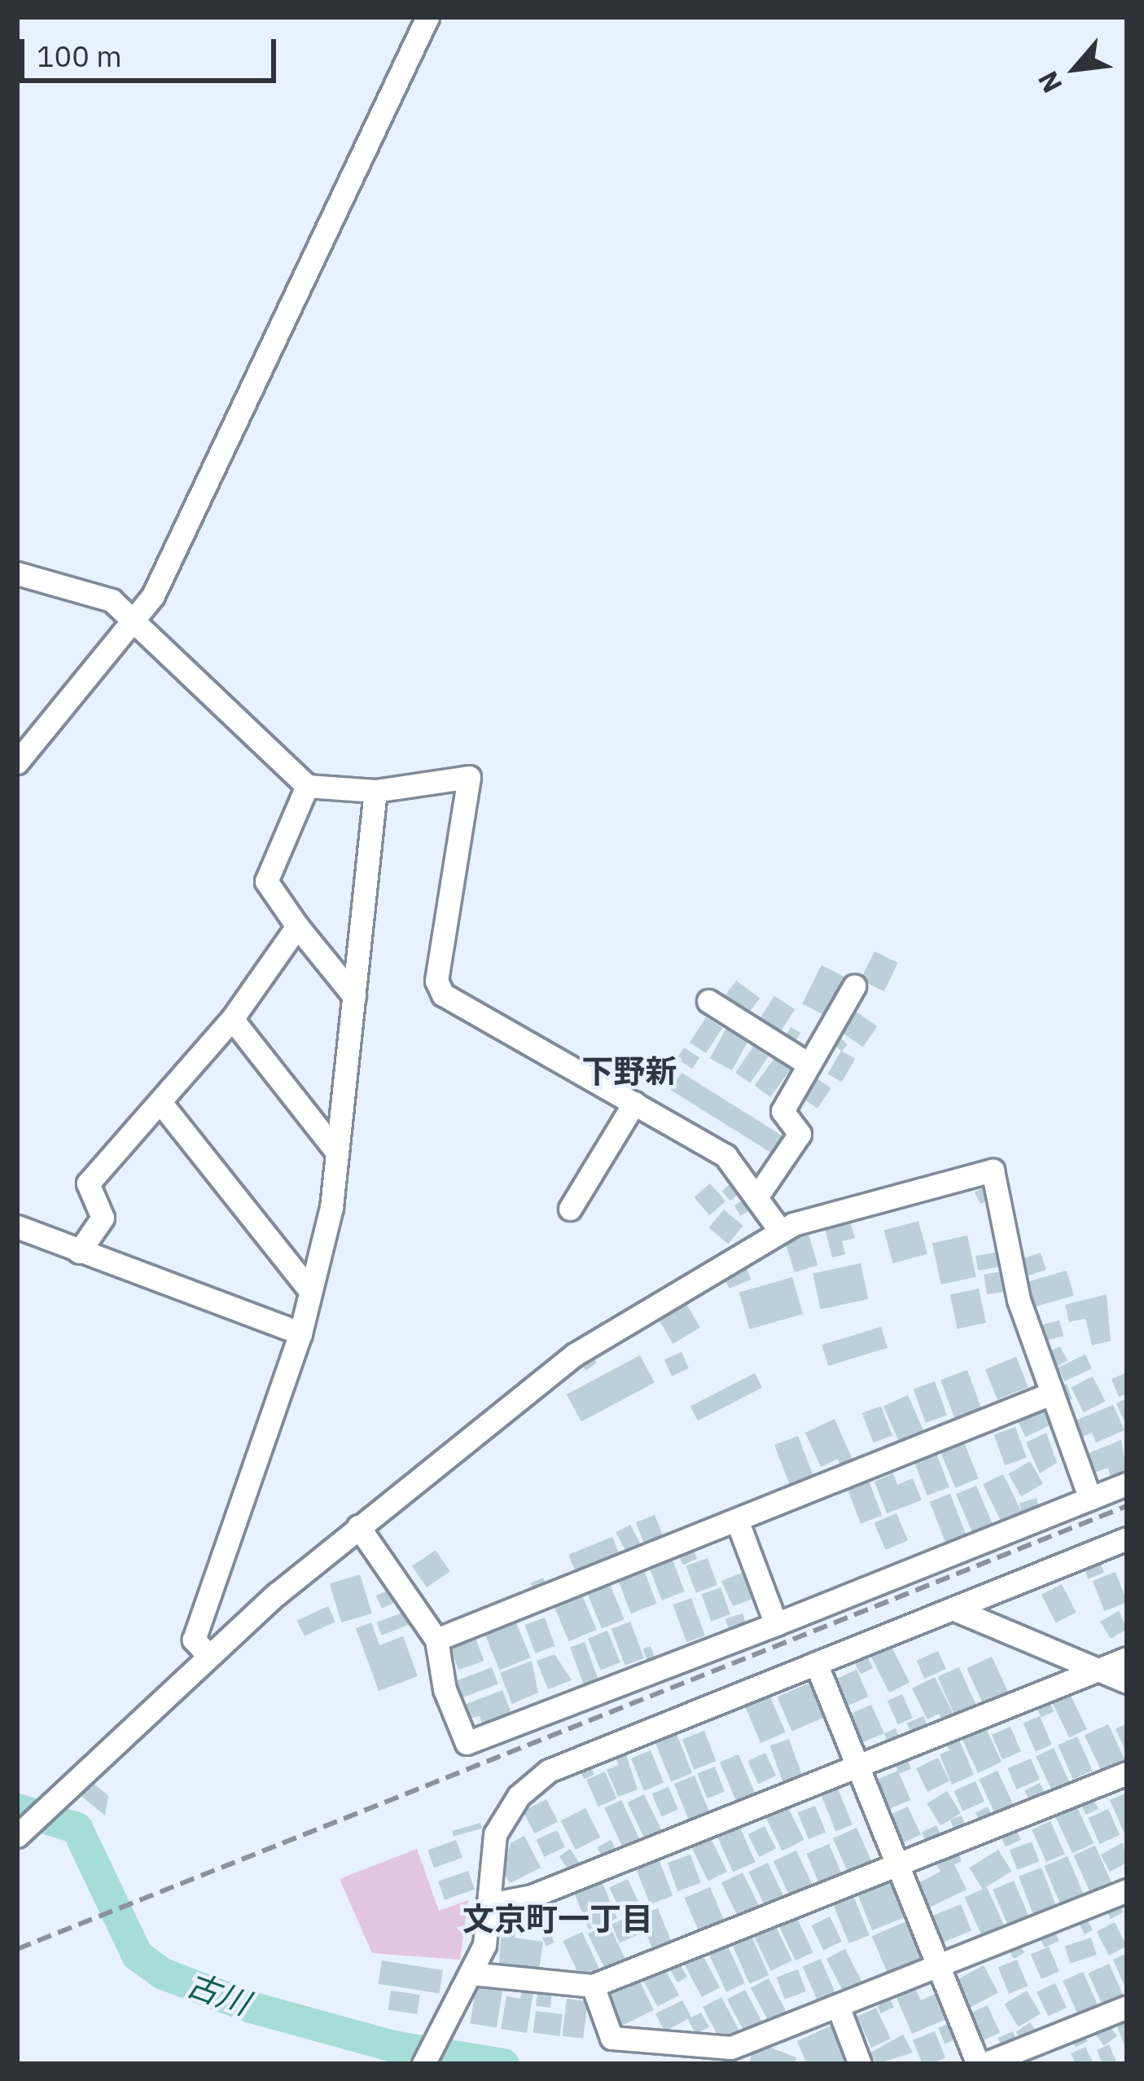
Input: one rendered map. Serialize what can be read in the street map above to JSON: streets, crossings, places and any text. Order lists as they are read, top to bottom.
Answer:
{
  "districts": ["下野新", "文京町一丁目"],
  "water": ["古川"],
  "scale_bar": "100 m",
  "north": "bottom left"
}
